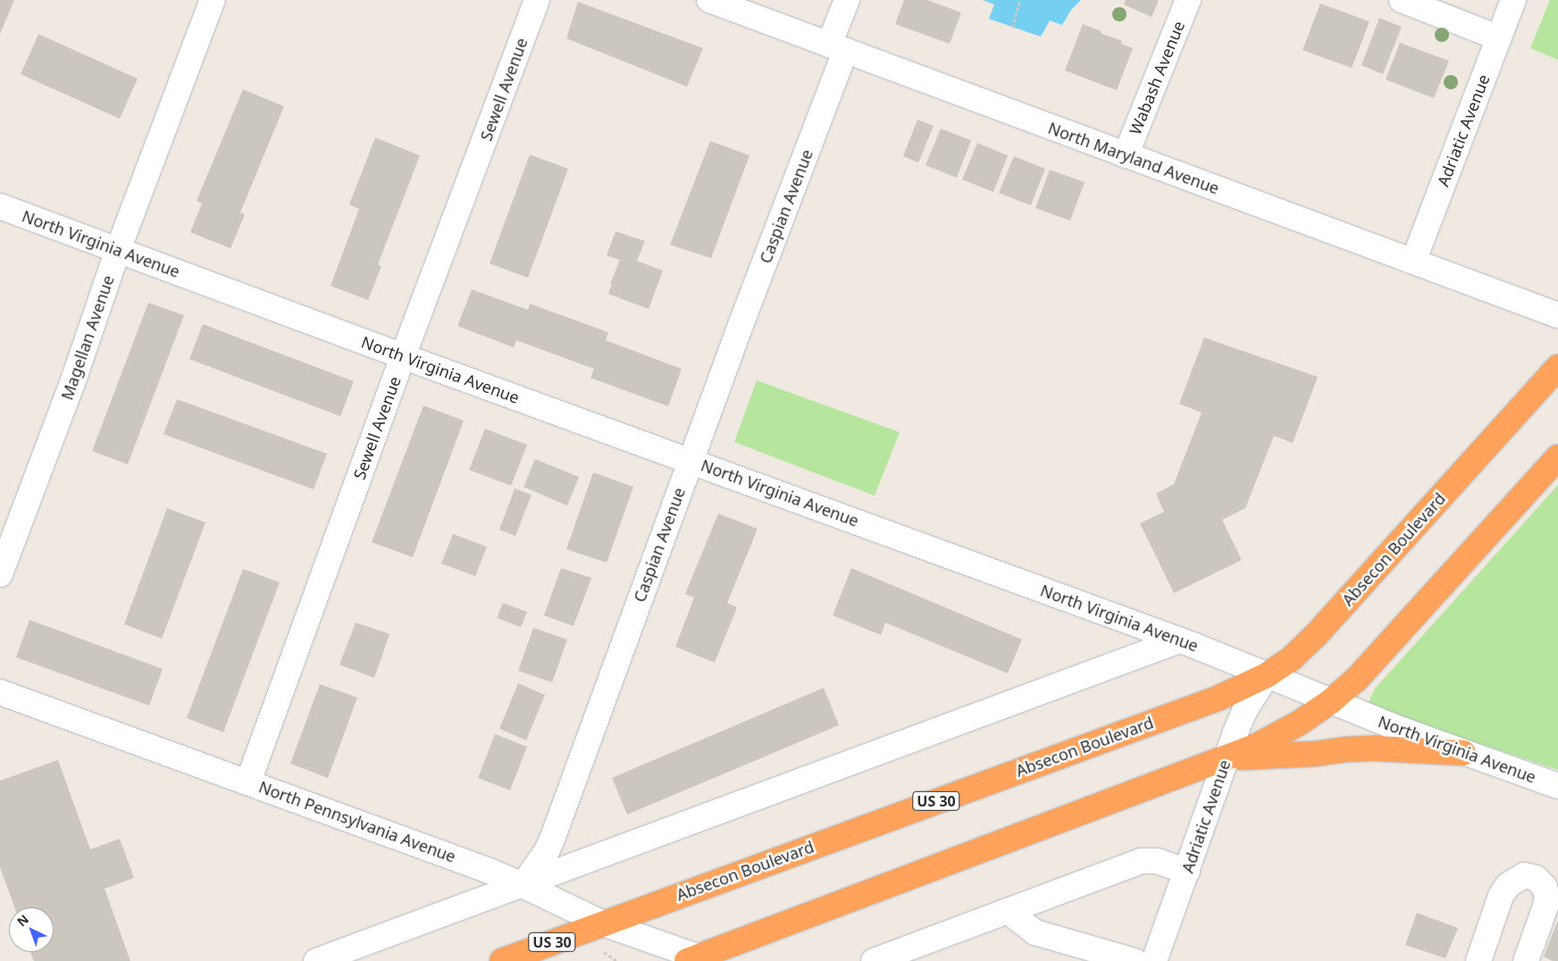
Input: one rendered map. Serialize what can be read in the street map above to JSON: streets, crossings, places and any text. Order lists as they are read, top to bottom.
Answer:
{
  "streets": {
    "highway": ["Absecon Boulevard", "US 30"],
    "street": [
      "Wabash Avenue",
      "Sewell Avenue",
      "Adriatic Avenue",
      "North Maryland Avenue",
      "Caspian Avenue",
      "North Virginia Avenue",
      "Magellan Avenue",
      "North Pennsylvania Avenue"
    ]
  },
  "crossings": [
    ["Wabash Avenue", "North Maryland Avenue"],
    ["Sewell Avenue", "North Virginia Avenue"],
    ["Sewell Avenue", "North Pennsylvania Avenue"],
    ["Adriatic Avenue", "North Maryland Avenue"],
    ["Adriatic Avenue", "North Virginia Avenue"],
    ["Adriatic Avenue", "Absecon Boulevard"],
    ["North Maryland Avenue", "Caspian Avenue"],
    ["Caspian Avenue", "North Virginia Avenue"],
    ["Caspian Avenue", "North Pennsylvania Avenue"],
    ["North Virginia Avenue", "Magellan Avenue"],
    ["North Virginia Avenue", "Absecon Boulevard"],
    ["Absecon Boulevard", "North Pennsylvania Avenue"]
  ],
  "north": "top left"
}
